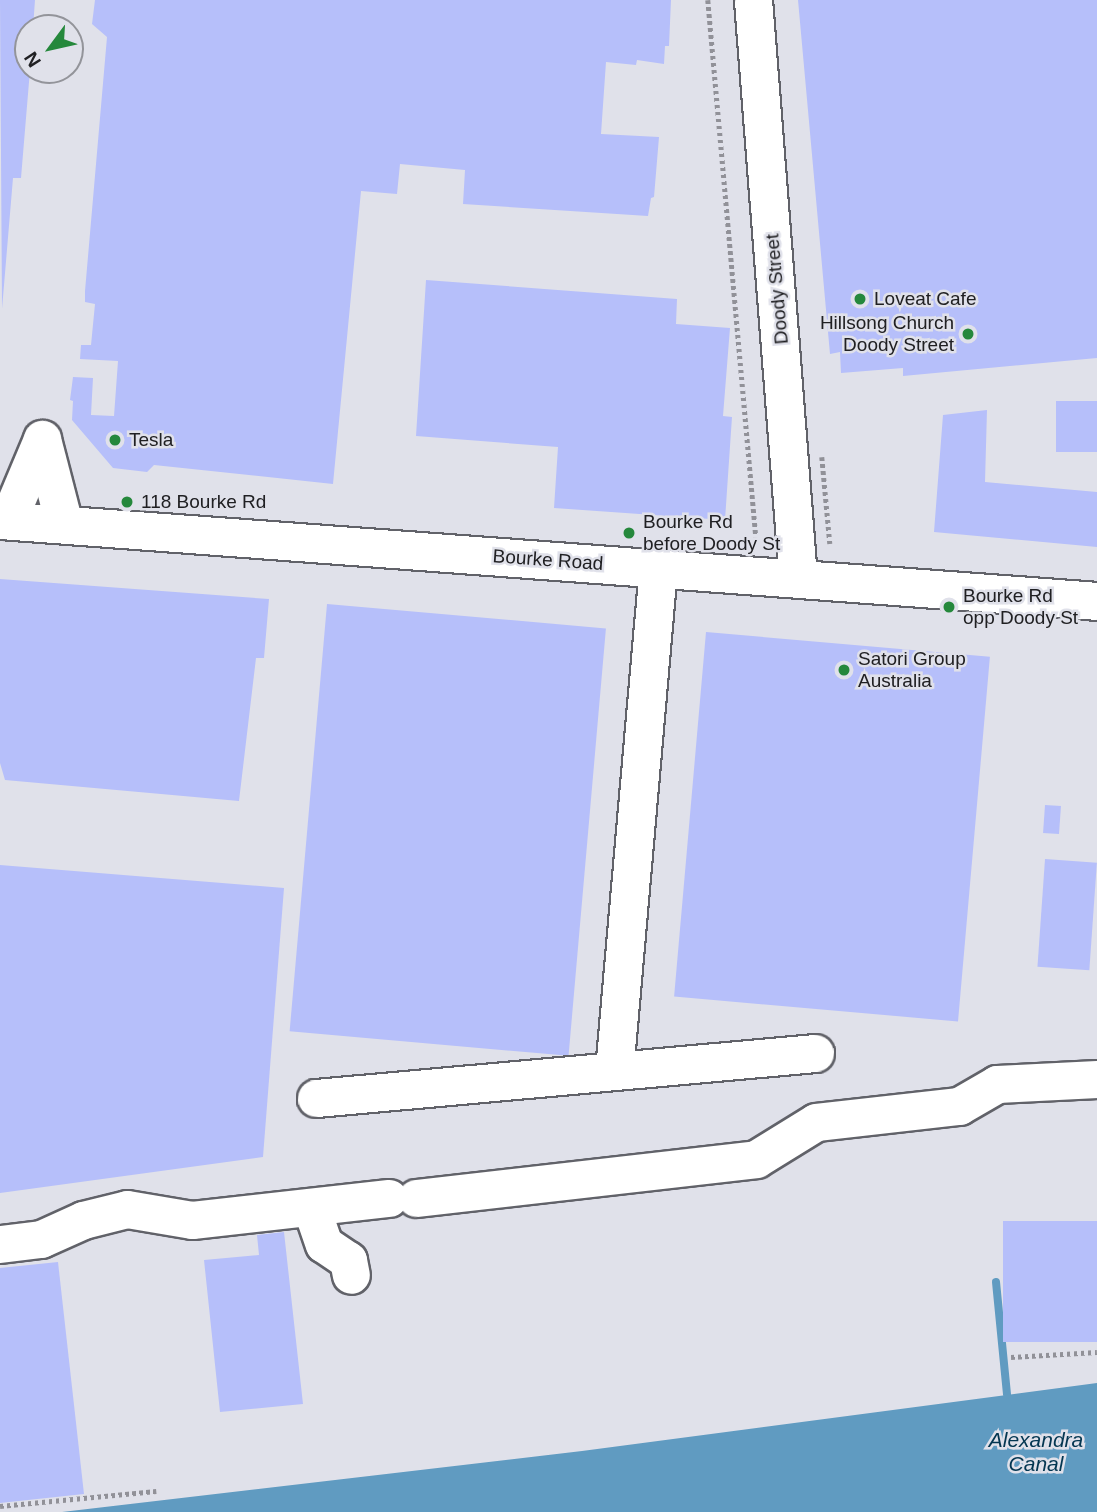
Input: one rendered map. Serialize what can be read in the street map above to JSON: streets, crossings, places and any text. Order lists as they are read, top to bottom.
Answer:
{
  "streets": {
    "street": ["Doody Street", "Bourke Road"]
  },
  "crossings": [
    ["Doody Street", "Bourke Road"]
  ],
  "water": ["Alexandra Canal"],
  "places": [
    "Loveat Cafe",
    "Hillsong Church Doody Street",
    "Tesla",
    "118 Bourke Rd",
    "Bourke Rd before Doody St",
    "Bourke Rd opp Doody St",
    "Satori Group Australia"
  ],
  "north": "bottom left"
}
